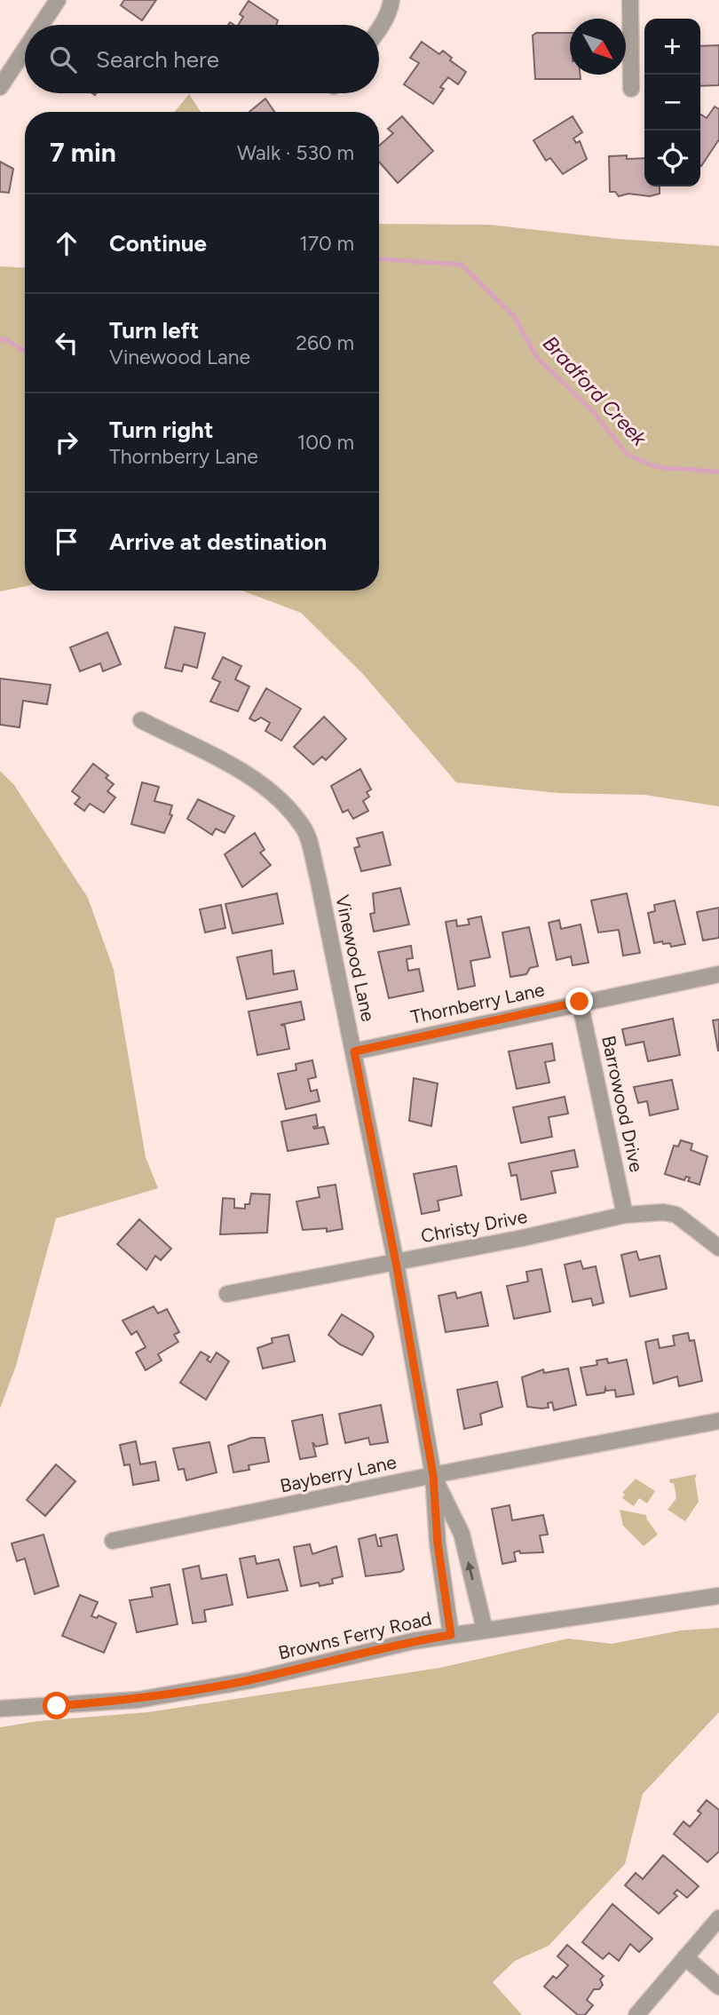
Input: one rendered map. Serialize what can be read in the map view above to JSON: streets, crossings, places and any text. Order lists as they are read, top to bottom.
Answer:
{
  "streets": {
    "street": [
      "Vinewood Lane",
      "Thornberry Lane",
      "Barrowood Drive",
      "Christy Drive",
      "Bayberry Lane",
      "Browns Ferry Road"
    ]
  },
  "crossings": [
    ["Vinewood Lane", "Thornberry Lane"],
    ["Vinewood Lane", "Christy Drive"],
    ["Vinewood Lane", "Bayberry Lane"],
    ["Vinewood Lane", "Browns Ferry Road"],
    ["Thornberry Lane", "Barrowood Drive"],
    ["Barrowood Drive", "Christy Drive"]
  ],
  "water": ["Bradford Creek"],
  "north": "bottom right",
  "page": {
    "map_buttons": ["+", "−"],
    "search": "Search here",
    "heading": ["7 min", "Walk · 530 m"],
    "list": [
      ["Continue", "170 m"],
      ["Turn left", "Vinewood Lane", "260 m"],
      ["Turn right", "Thornberry Lane", "100 m"],
      "Arrive at destination"
    ]
  }
}
